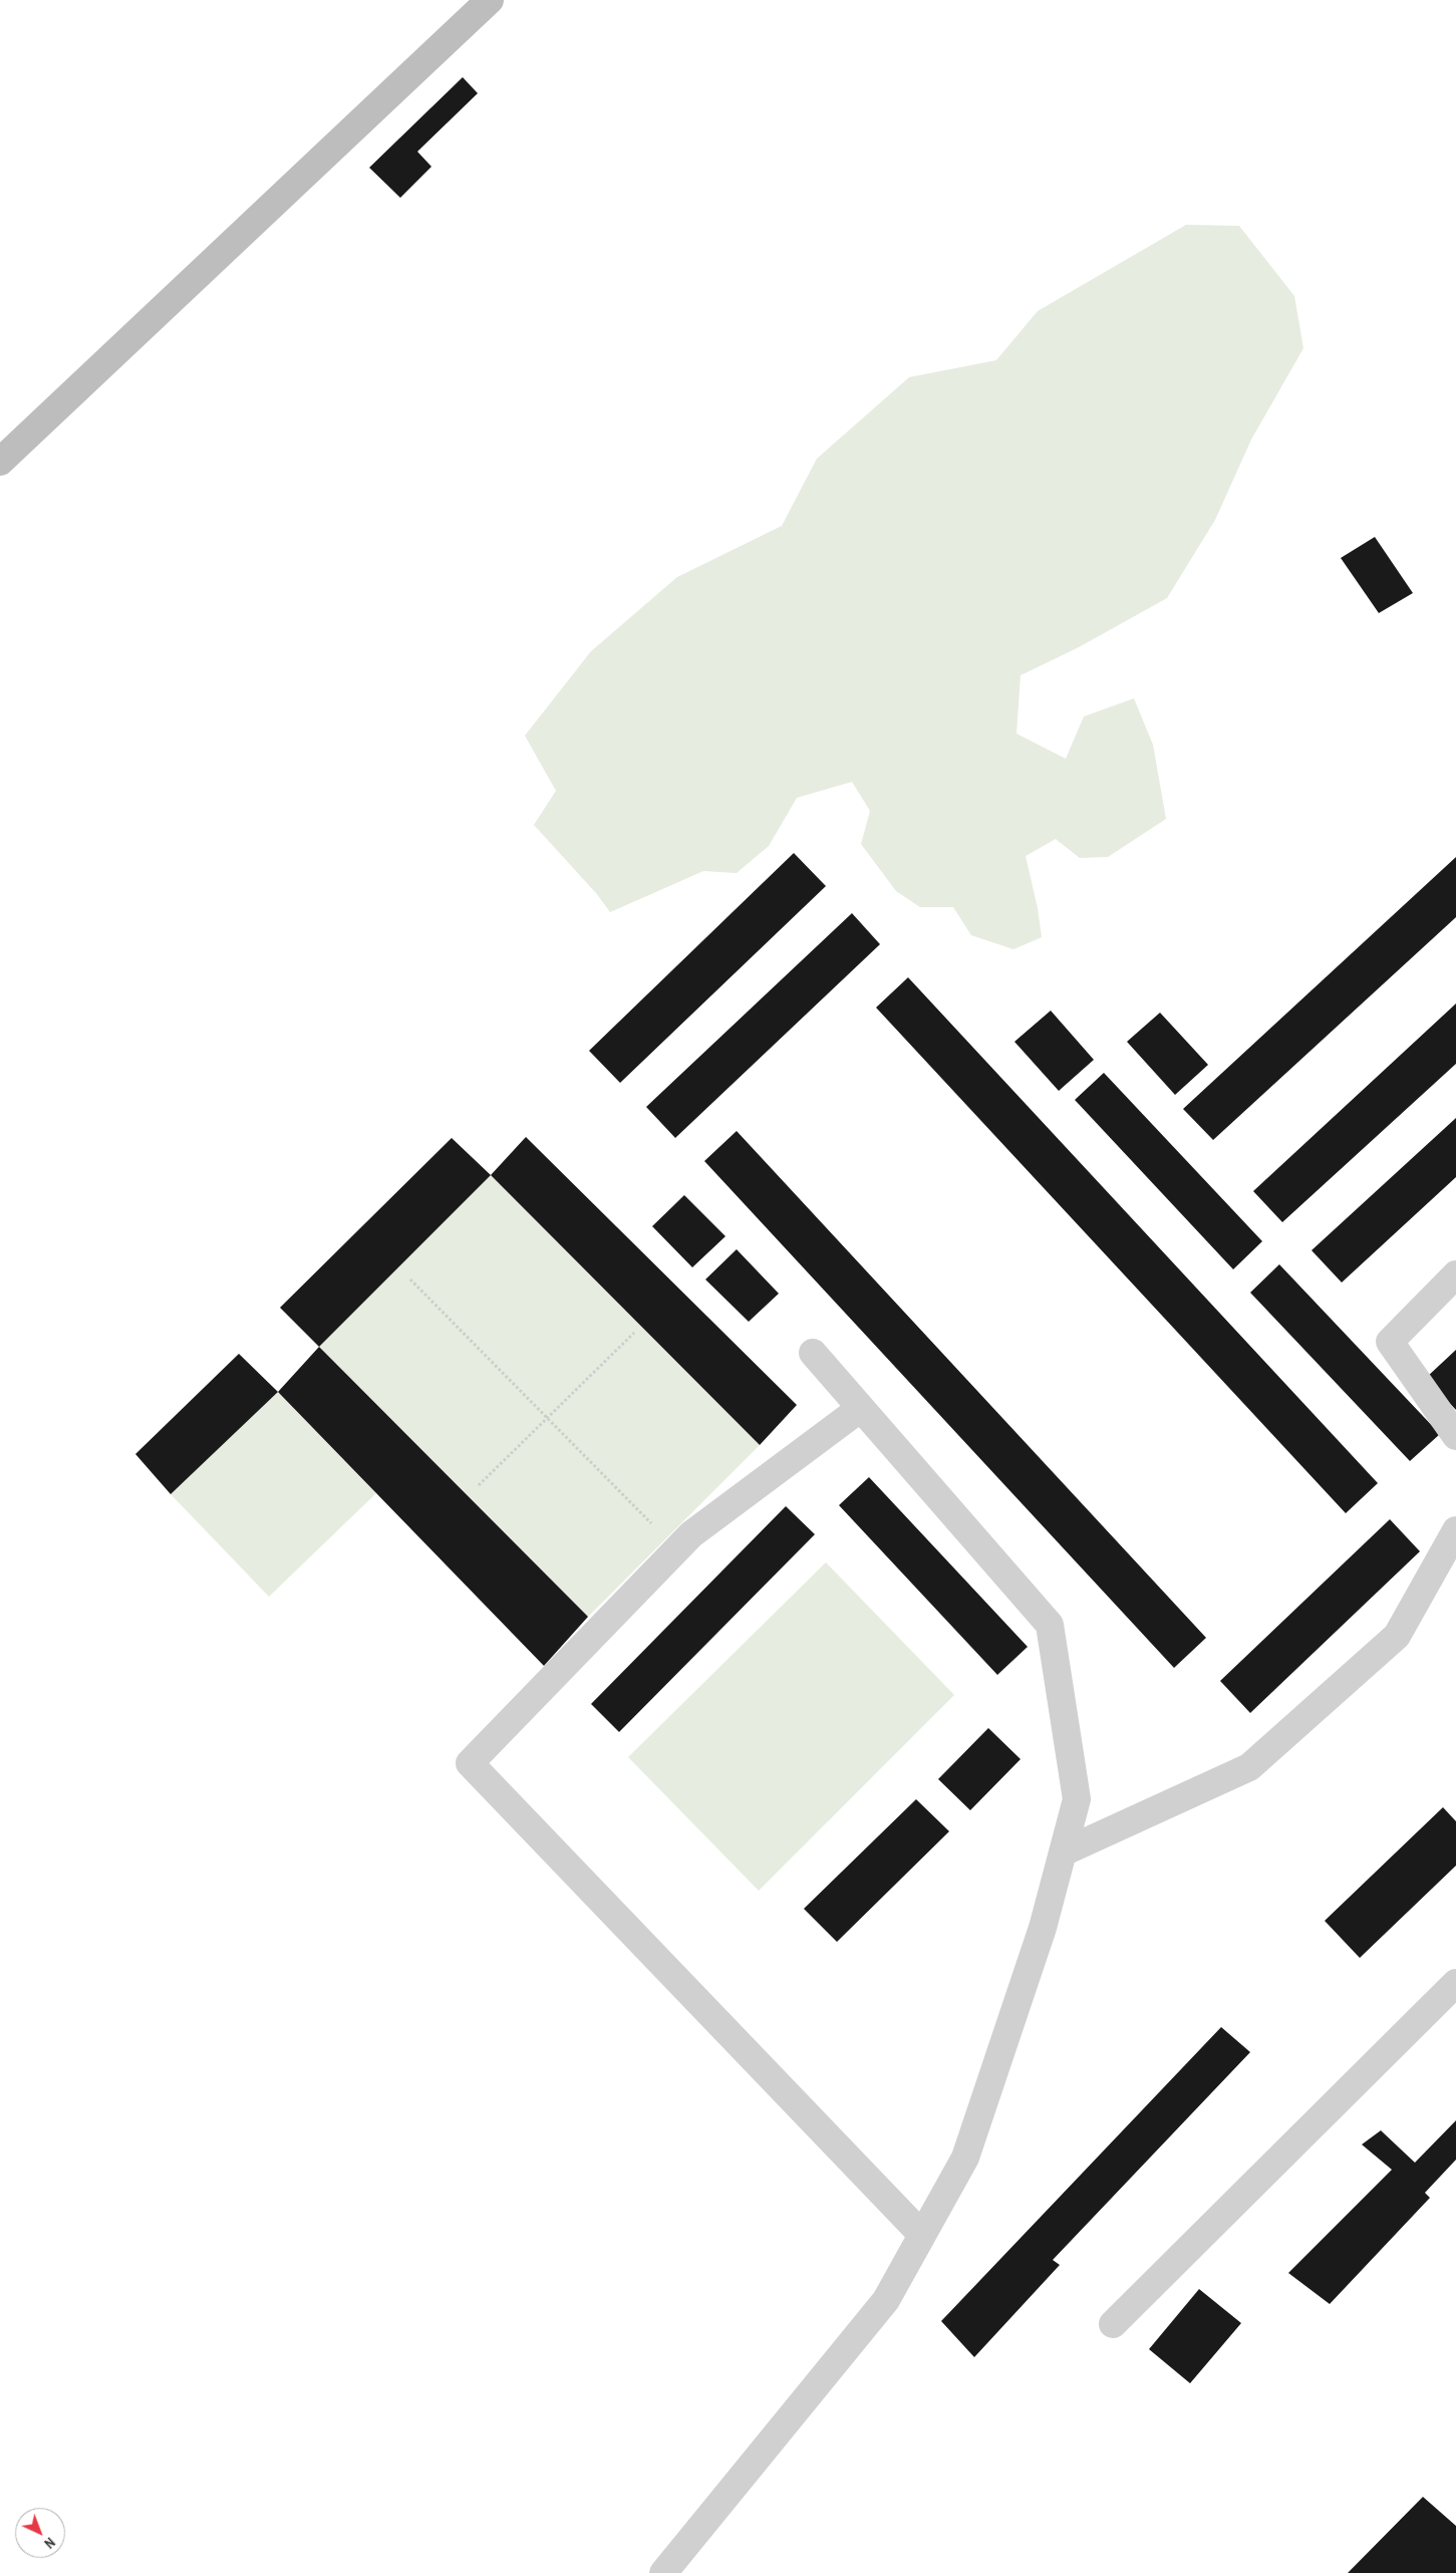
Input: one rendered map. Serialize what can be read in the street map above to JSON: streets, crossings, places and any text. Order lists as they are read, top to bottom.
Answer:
{
  "north": "bottom right"
}
